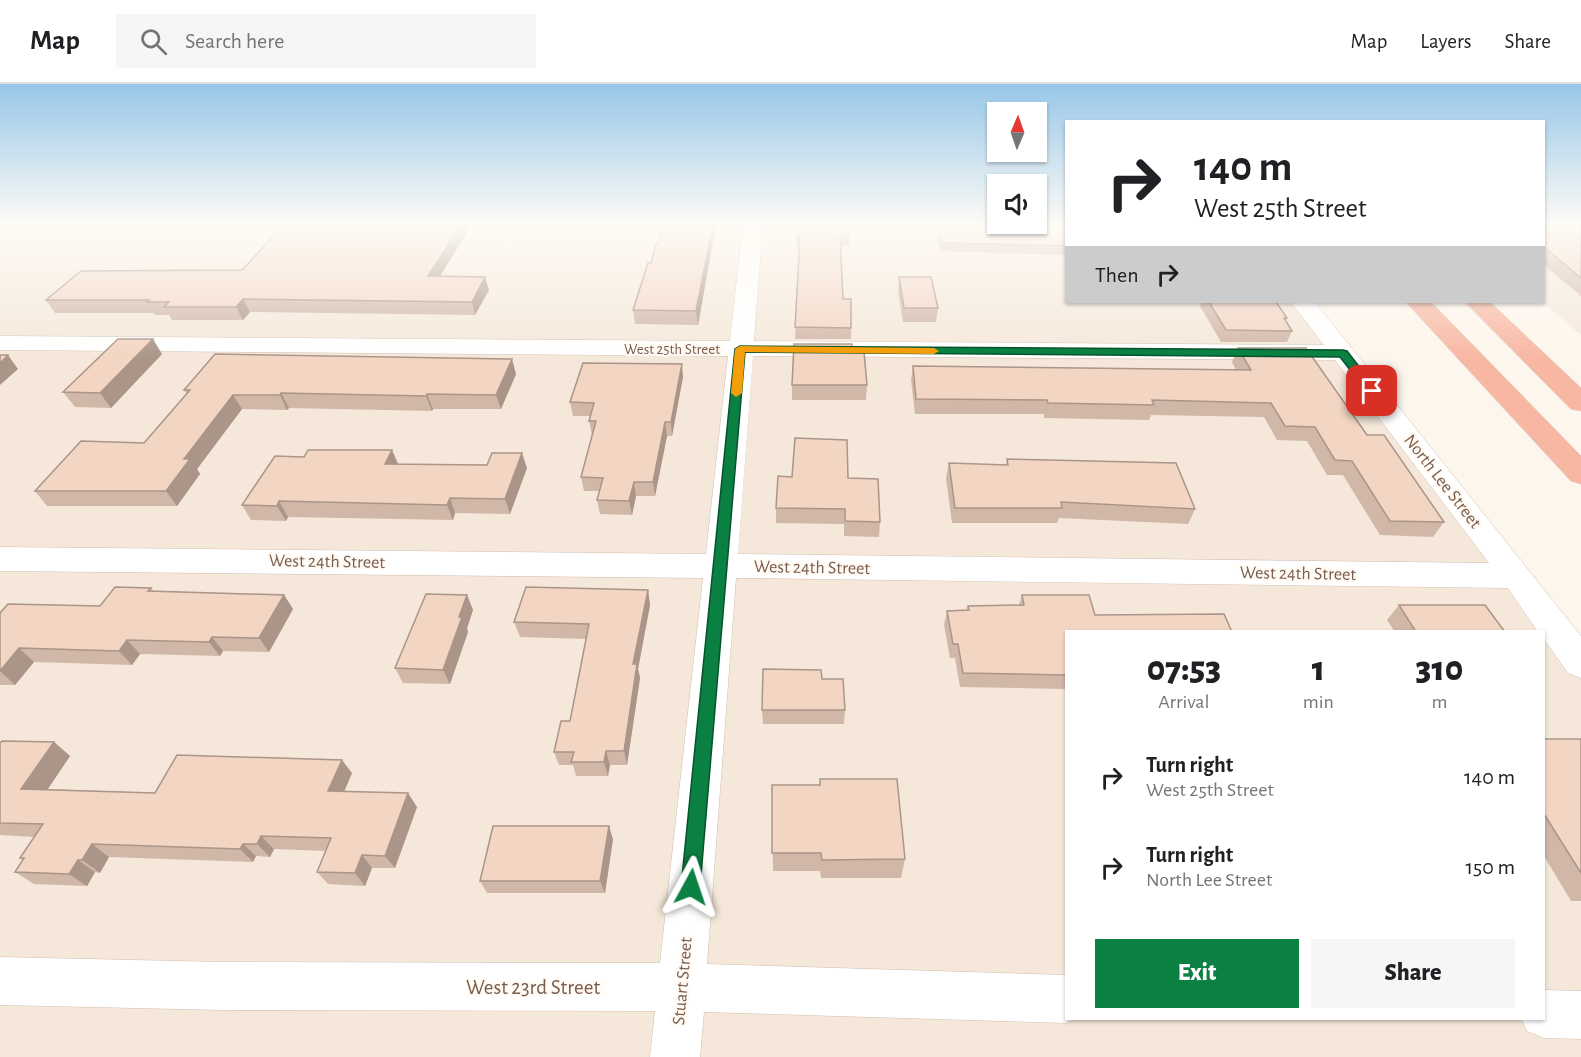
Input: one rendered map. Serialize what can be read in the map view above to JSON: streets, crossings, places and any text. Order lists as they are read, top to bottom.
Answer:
{
  "streets": {
    "street": [
      "West 25th Street",
      "North Lee Street",
      "West 24th Street",
      "Stuart Street",
      "West 23rd Street"
    ]
  },
  "crossings": [
    ["West 25th Street", "North Lee Street"],
    ["West 25th Street", "Stuart Street"],
    ["North Lee Street", "West 24th Street"],
    ["West 24th Street", "Stuart Street"],
    ["Stuart Street", "West 23rd Street"]
  ],
  "north": "top",
  "page": {
    "header": "Map",
    "search": "Search here",
    "nav": ["Map", "Layers", "Share"],
    "turn": ["140 m", "West 25th Street"],
    "then": "Then",
    "eta": [
      "07:53",
      "Arrival",
      "1",
      "min",
      "310",
      "m"
    ],
    "list": [
      {
        "name": "Turn right",
        "note": "West 25th Street",
        "value": "140 m"
      },
      {
        "name": "Turn right",
        "note": "North Lee Street",
        "value": "150 m"
      }
    ],
    "buttons": ["Exit", "Share"]
  }
}
